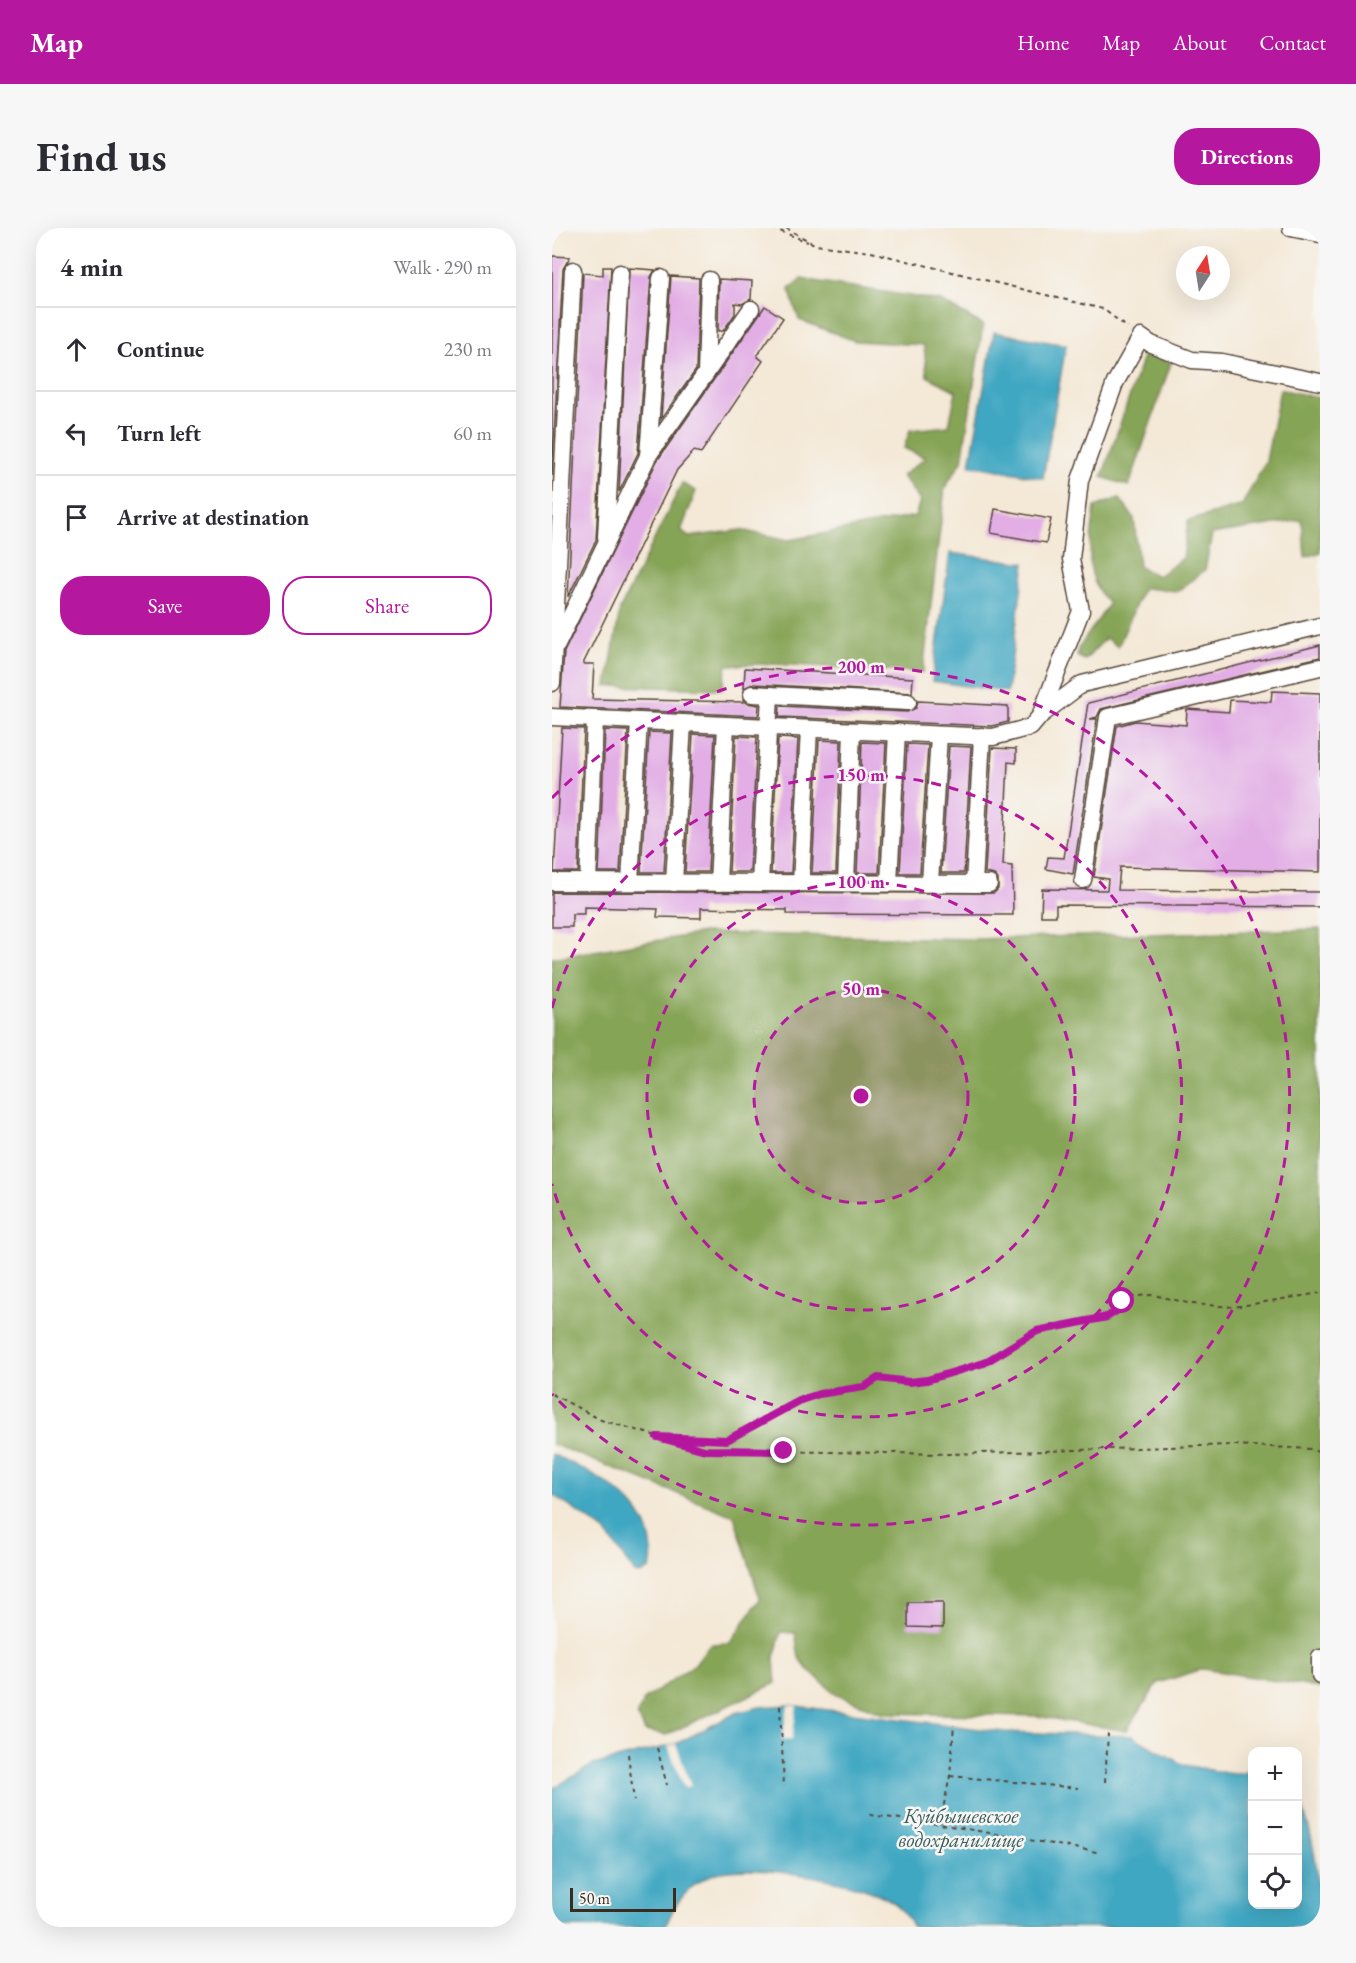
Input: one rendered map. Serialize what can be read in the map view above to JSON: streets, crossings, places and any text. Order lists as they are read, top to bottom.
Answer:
{
  "water": ["Куйбышевское водохранилище"],
  "scale_bar": "50 m",
  "north": "top",
  "page": {
    "header": "Map",
    "nav": [
      "Home",
      "Map",
      "About",
      "Contact"
    ],
    "buttons": [
      "Directions",
      ["Save", "Share"]
    ],
    "title": "Find us",
    "heading": ["4 min", "Walk · 290 m"],
    "list": [
      ["Continue", "230 m"],
      ["Turn left", "60 m"],
      "Arrive at destination"
    ],
    "map_buttons": ["+", "−"],
    "scale": "50 m"
  },
  "rings": [
    "200 m",
    "150 m",
    "100 m",
    "50 m"
  ]
}
